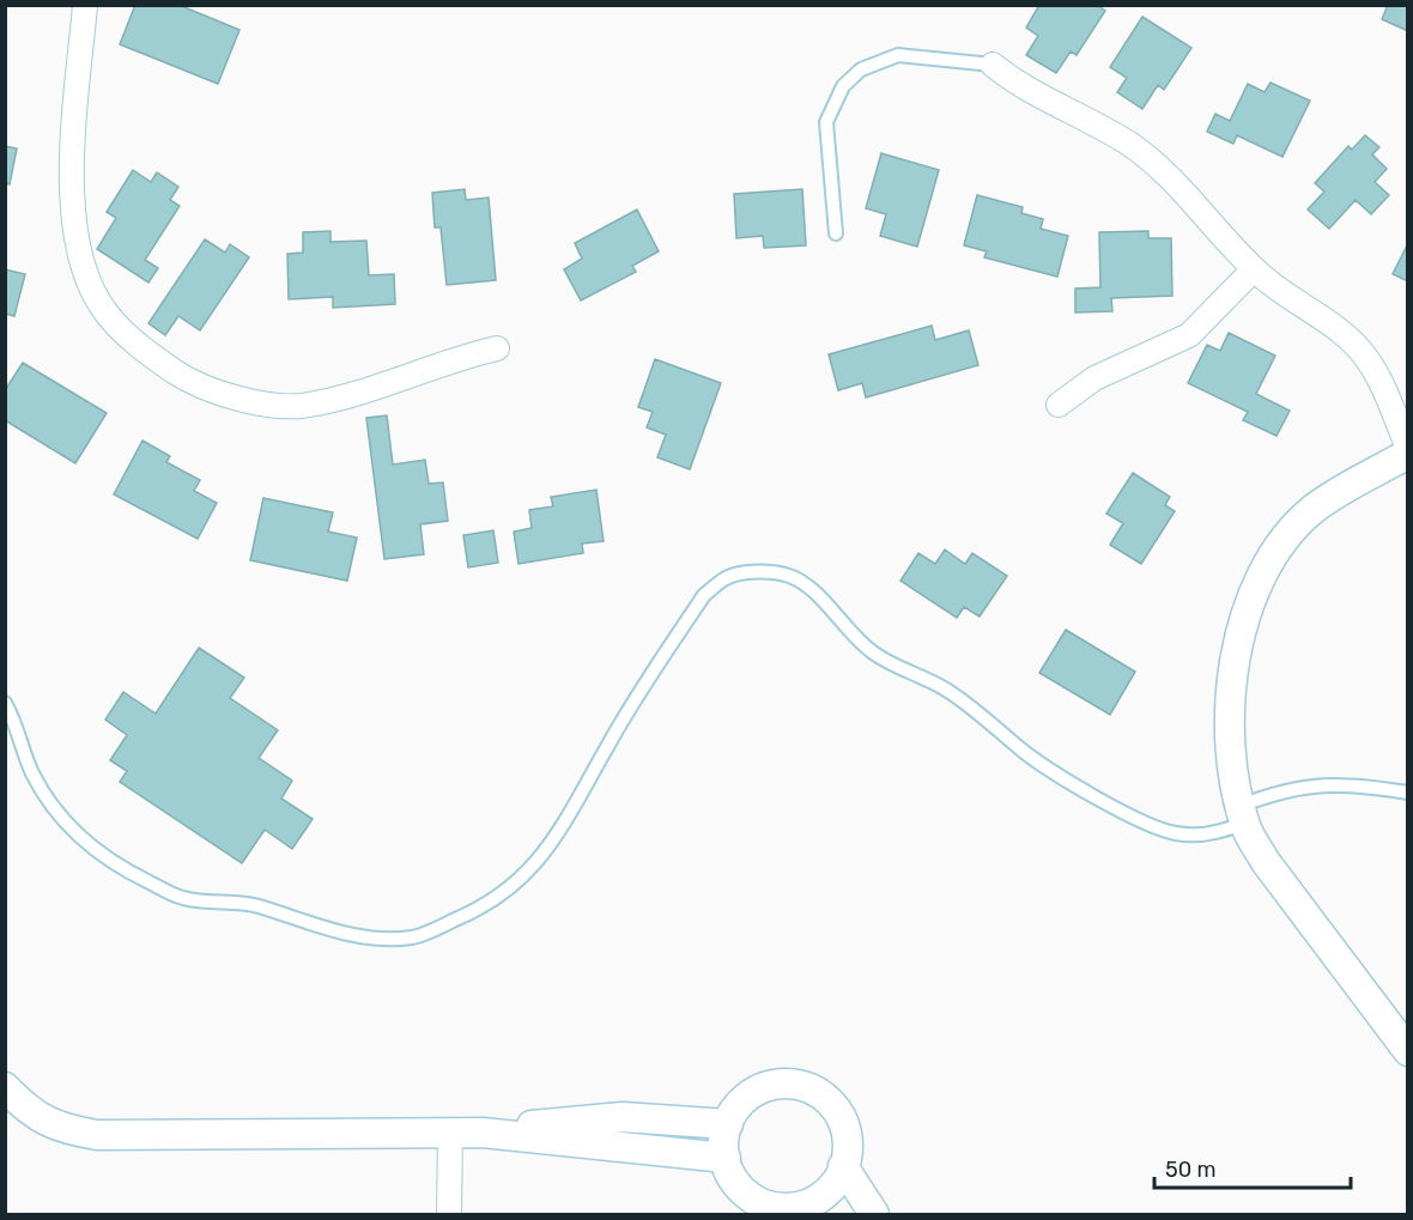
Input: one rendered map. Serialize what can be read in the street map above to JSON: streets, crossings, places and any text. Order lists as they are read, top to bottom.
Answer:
{
  "scale_bar": "50 m"
}
